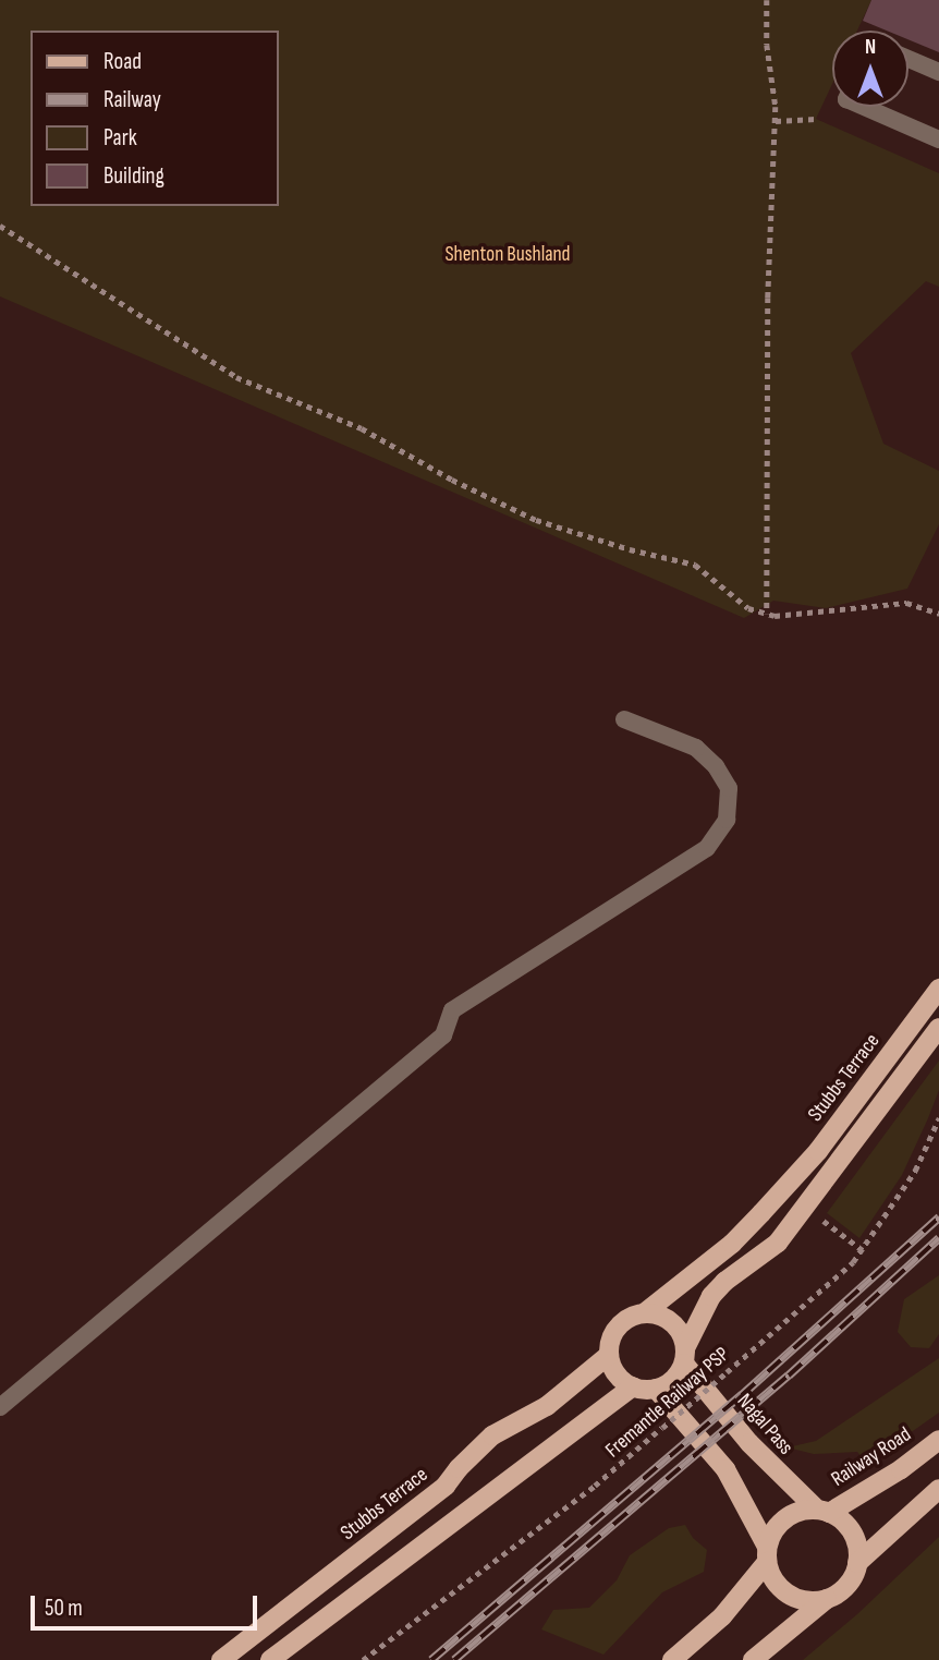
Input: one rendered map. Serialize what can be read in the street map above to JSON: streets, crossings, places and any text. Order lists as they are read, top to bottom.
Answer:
{
  "streets": {
    "main road": ["Stubbs Terrace", "Nagal Pass", "Railway Road"],
    "path": ["Fremantle Railway PSP"]
  },
  "crossings": [
    ["Stubbs Terrace", "Nagal Pass"],
    ["Nagal Pass", "Railway Road"]
  ],
  "parks": ["Shenton Bushland"],
  "legend": [
    "Road",
    "Railway",
    "Park",
    "Building"
  ],
  "scale_bar": "50 m",
  "north": "top"
}
